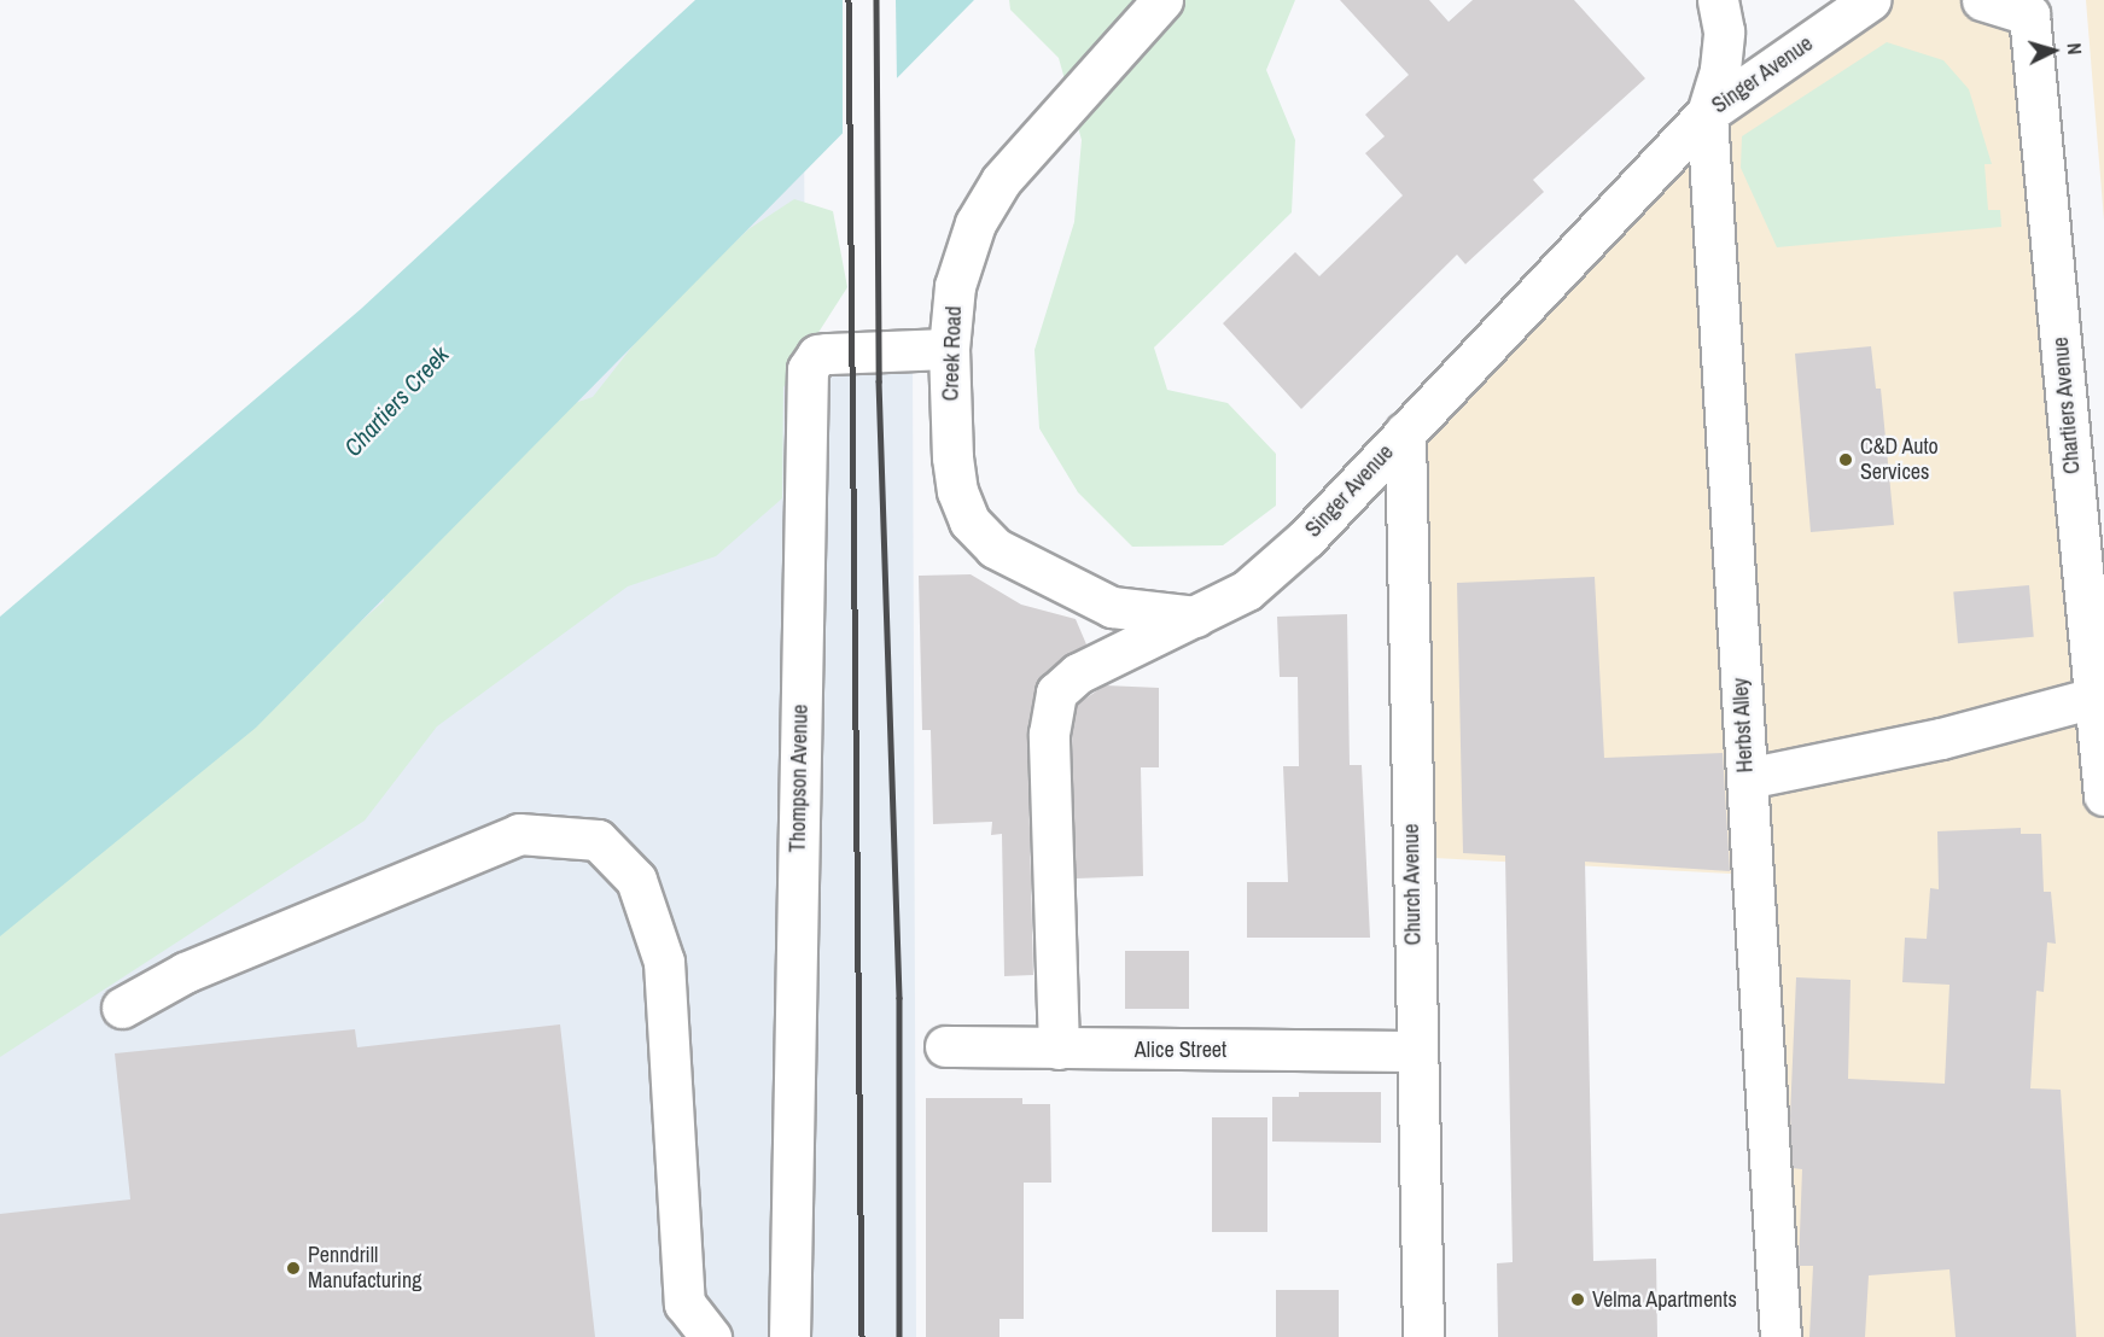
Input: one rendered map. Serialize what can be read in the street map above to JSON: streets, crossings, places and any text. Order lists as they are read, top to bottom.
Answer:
{
  "streets": {
    "street": [
      "Singer Avenue",
      "Creek Road",
      "Chartiers Avenue",
      "Herbst Alley",
      "Thompson Avenue",
      "Church Avenue",
      "Alice Street"
    ]
  },
  "crossings": [
    ["Singer Avenue", "Creek Road"],
    ["Singer Avenue", "Herbst Alley"],
    ["Singer Avenue", "Church Avenue"],
    ["Singer Avenue", "Alice Street"],
    ["Creek Road", "Thompson Avenue"],
    ["Church Avenue", "Alice Street"]
  ],
  "water": ["Chartiers Creek"],
  "places": ["C&D Auto Services", "Penndrill Manufacturing", "Velma Apartments"],
  "north": "right"
}
